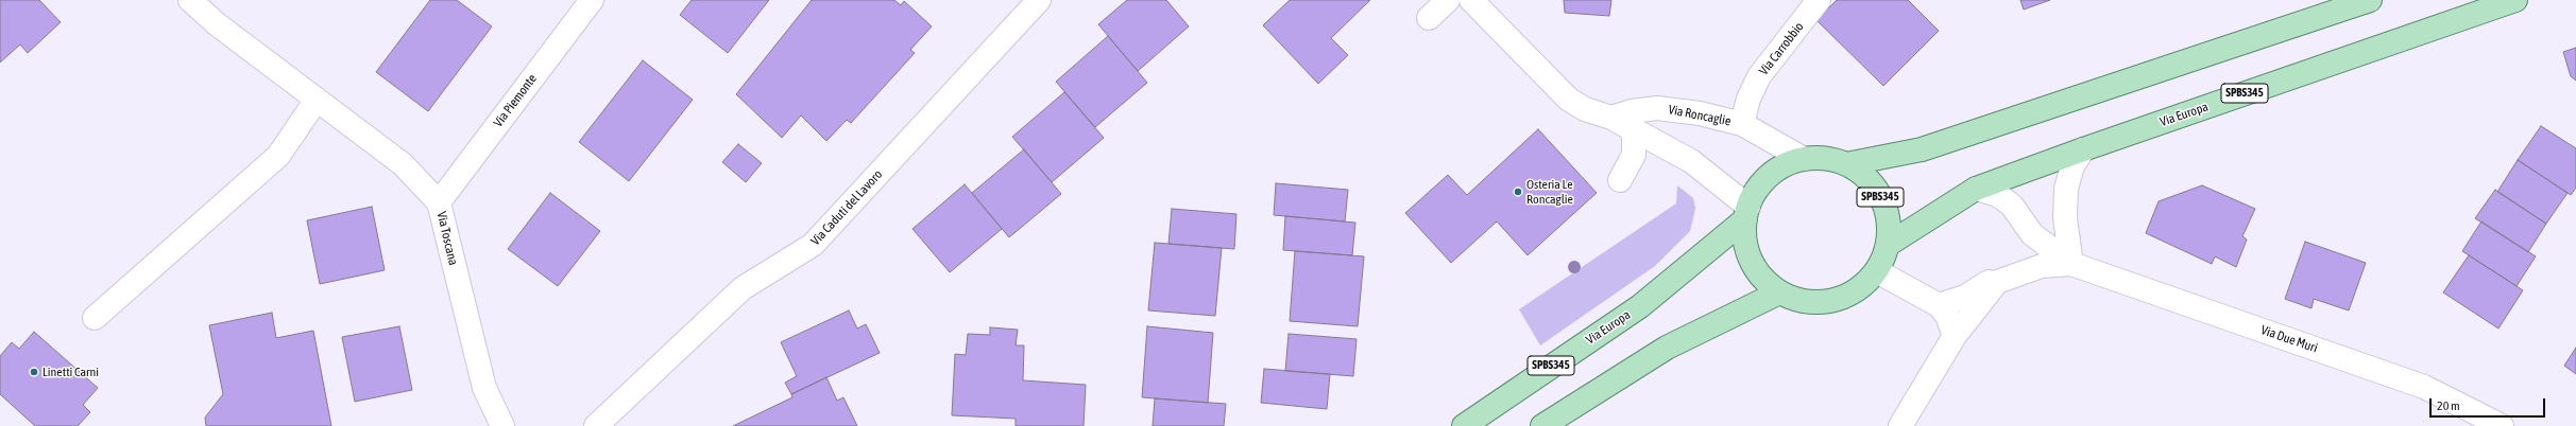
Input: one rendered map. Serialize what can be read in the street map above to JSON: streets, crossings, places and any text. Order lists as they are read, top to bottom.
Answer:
{
  "streets": {
    "main road": ["SPBS345", "Via Europa"],
    "street": [
      "Via Carrobbio",
      "Via Piemonte",
      "Via Roncaglie",
      "Via Caduti del Lavoro",
      "Via Toscana",
      "Via Due Muri"
    ]
  },
  "crossings": [
    ["Via Carrobbio", "Via Roncaglie"],
    ["Via Piemonte", "Via Toscana"],
    ["Via Europa", "Via Roncaglie"],
    ["Via Europa", "Via Due Muri"]
  ],
  "places": ["Osteria Le Roncaglie", "Linetti Carni"],
  "scale_bar": "20 m"
}
